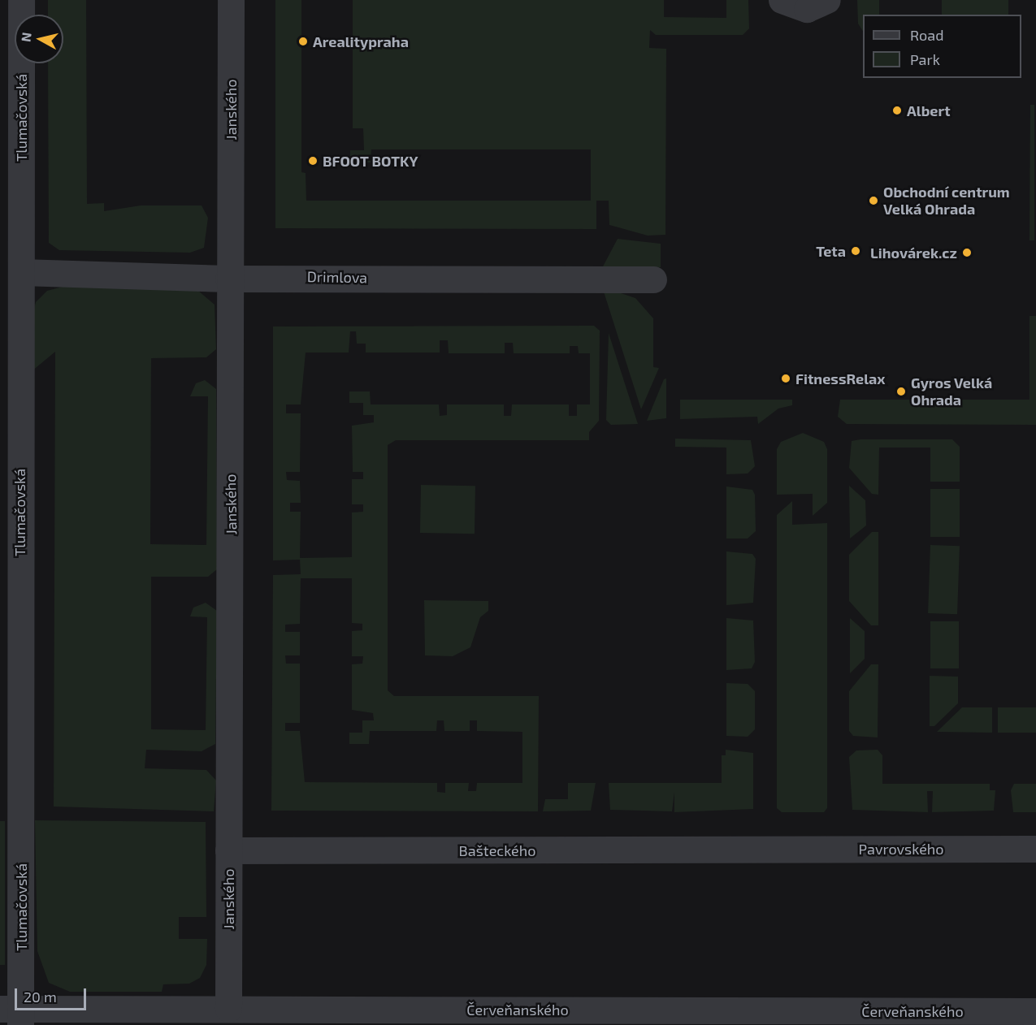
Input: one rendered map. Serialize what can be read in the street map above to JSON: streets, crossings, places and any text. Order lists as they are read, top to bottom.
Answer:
{
  "streets": {
    "street": [
      "Janského",
      "Tlumačovská",
      "Drimlova",
      "Pavrovského",
      "Bašteckého",
      "Červeňanského"
    ]
  },
  "crossings": [
    ["Janského", "Drimlova"],
    ["Janského", "Bašteckého"],
    ["Janského", "Červeňanského"],
    ["Tlumačovská", "Drimlova"],
    ["Tlumačovská", "Červeňanského"],
    ["Pavrovského", "Bašteckého"]
  ],
  "places": [
    "Arealitypraha",
    "Albert",
    "BFOOT BOTKY",
    "Obchodní centrum Velká Ohrada",
    "Teta",
    "Lihovárek.cz",
    "FitnessRelax",
    "Gyros Velká Ohrada"
  ],
  "legend": ["Road", "Park"],
  "scale_bar": "20 m",
  "north": "left"
}
